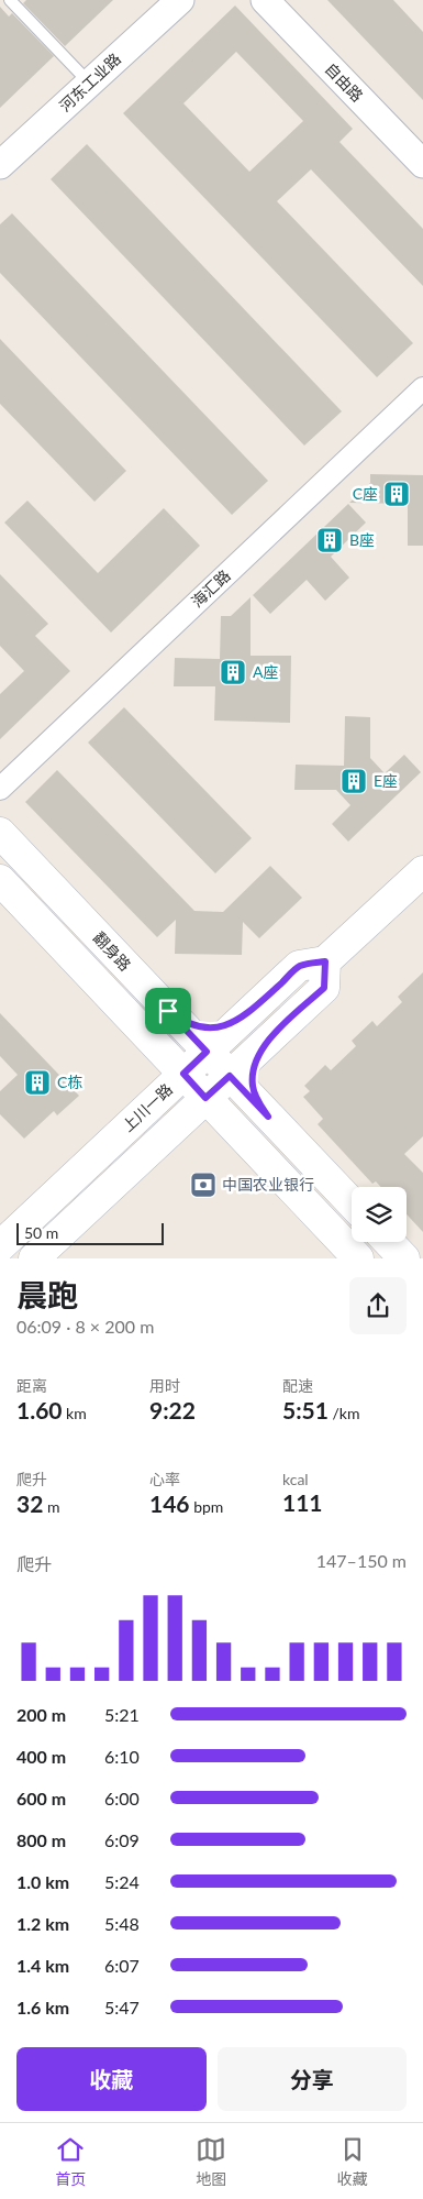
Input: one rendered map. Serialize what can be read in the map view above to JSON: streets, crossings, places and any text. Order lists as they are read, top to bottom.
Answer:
{
  "streets": {
    "main road": ["翻身路", "上川一路"],
    "street": ["河东工业路", "自由路", "海汇路"]
  },
  "crossings": [
    ["翻身路", "上川一路"]
  ],
  "places": {
    "building": [
      "C座",
      "B座",
      "A座",
      "E座",
      "C栋"
    ],
    "bank": ["中国农业银行"]
  },
  "scale_bar": "50 m",
  "page": {
    "scale": "50 m",
    "heading": ["晨跑", "06:09 · 8 × 200 m"],
    "stats": [
      ["距离", "1.60 km"],
      ["用时", "9:22"],
      ["配速", "5:51 /km"],
      ["爬升", "32 m"],
      ["心率", "146 bpm"],
      ["kcal", "111"]
    ],
    "chart": ["爬升", "147–150 m"],
    "list": [
      {
        "name": "200 m",
        "note": "5:21"
      },
      {
        "name": "400 m",
        "note": "6:10"
      },
      {
        "name": "600 m",
        "note": "6:00"
      },
      {
        "name": "800 m",
        "note": "6:09"
      },
      {
        "name": "1.0 km",
        "note": "5:24"
      },
      {
        "name": "1.2 km",
        "note": "5:48"
      },
      {
        "name": "1.4 km",
        "note": "6:07"
      },
      {
        "name": "1.6 km",
        "note": "5:47"
      }
    ],
    "buttons": ["收藏", "分享"],
    "tabs": ["首页", "地图", "收藏"]
  }
}
